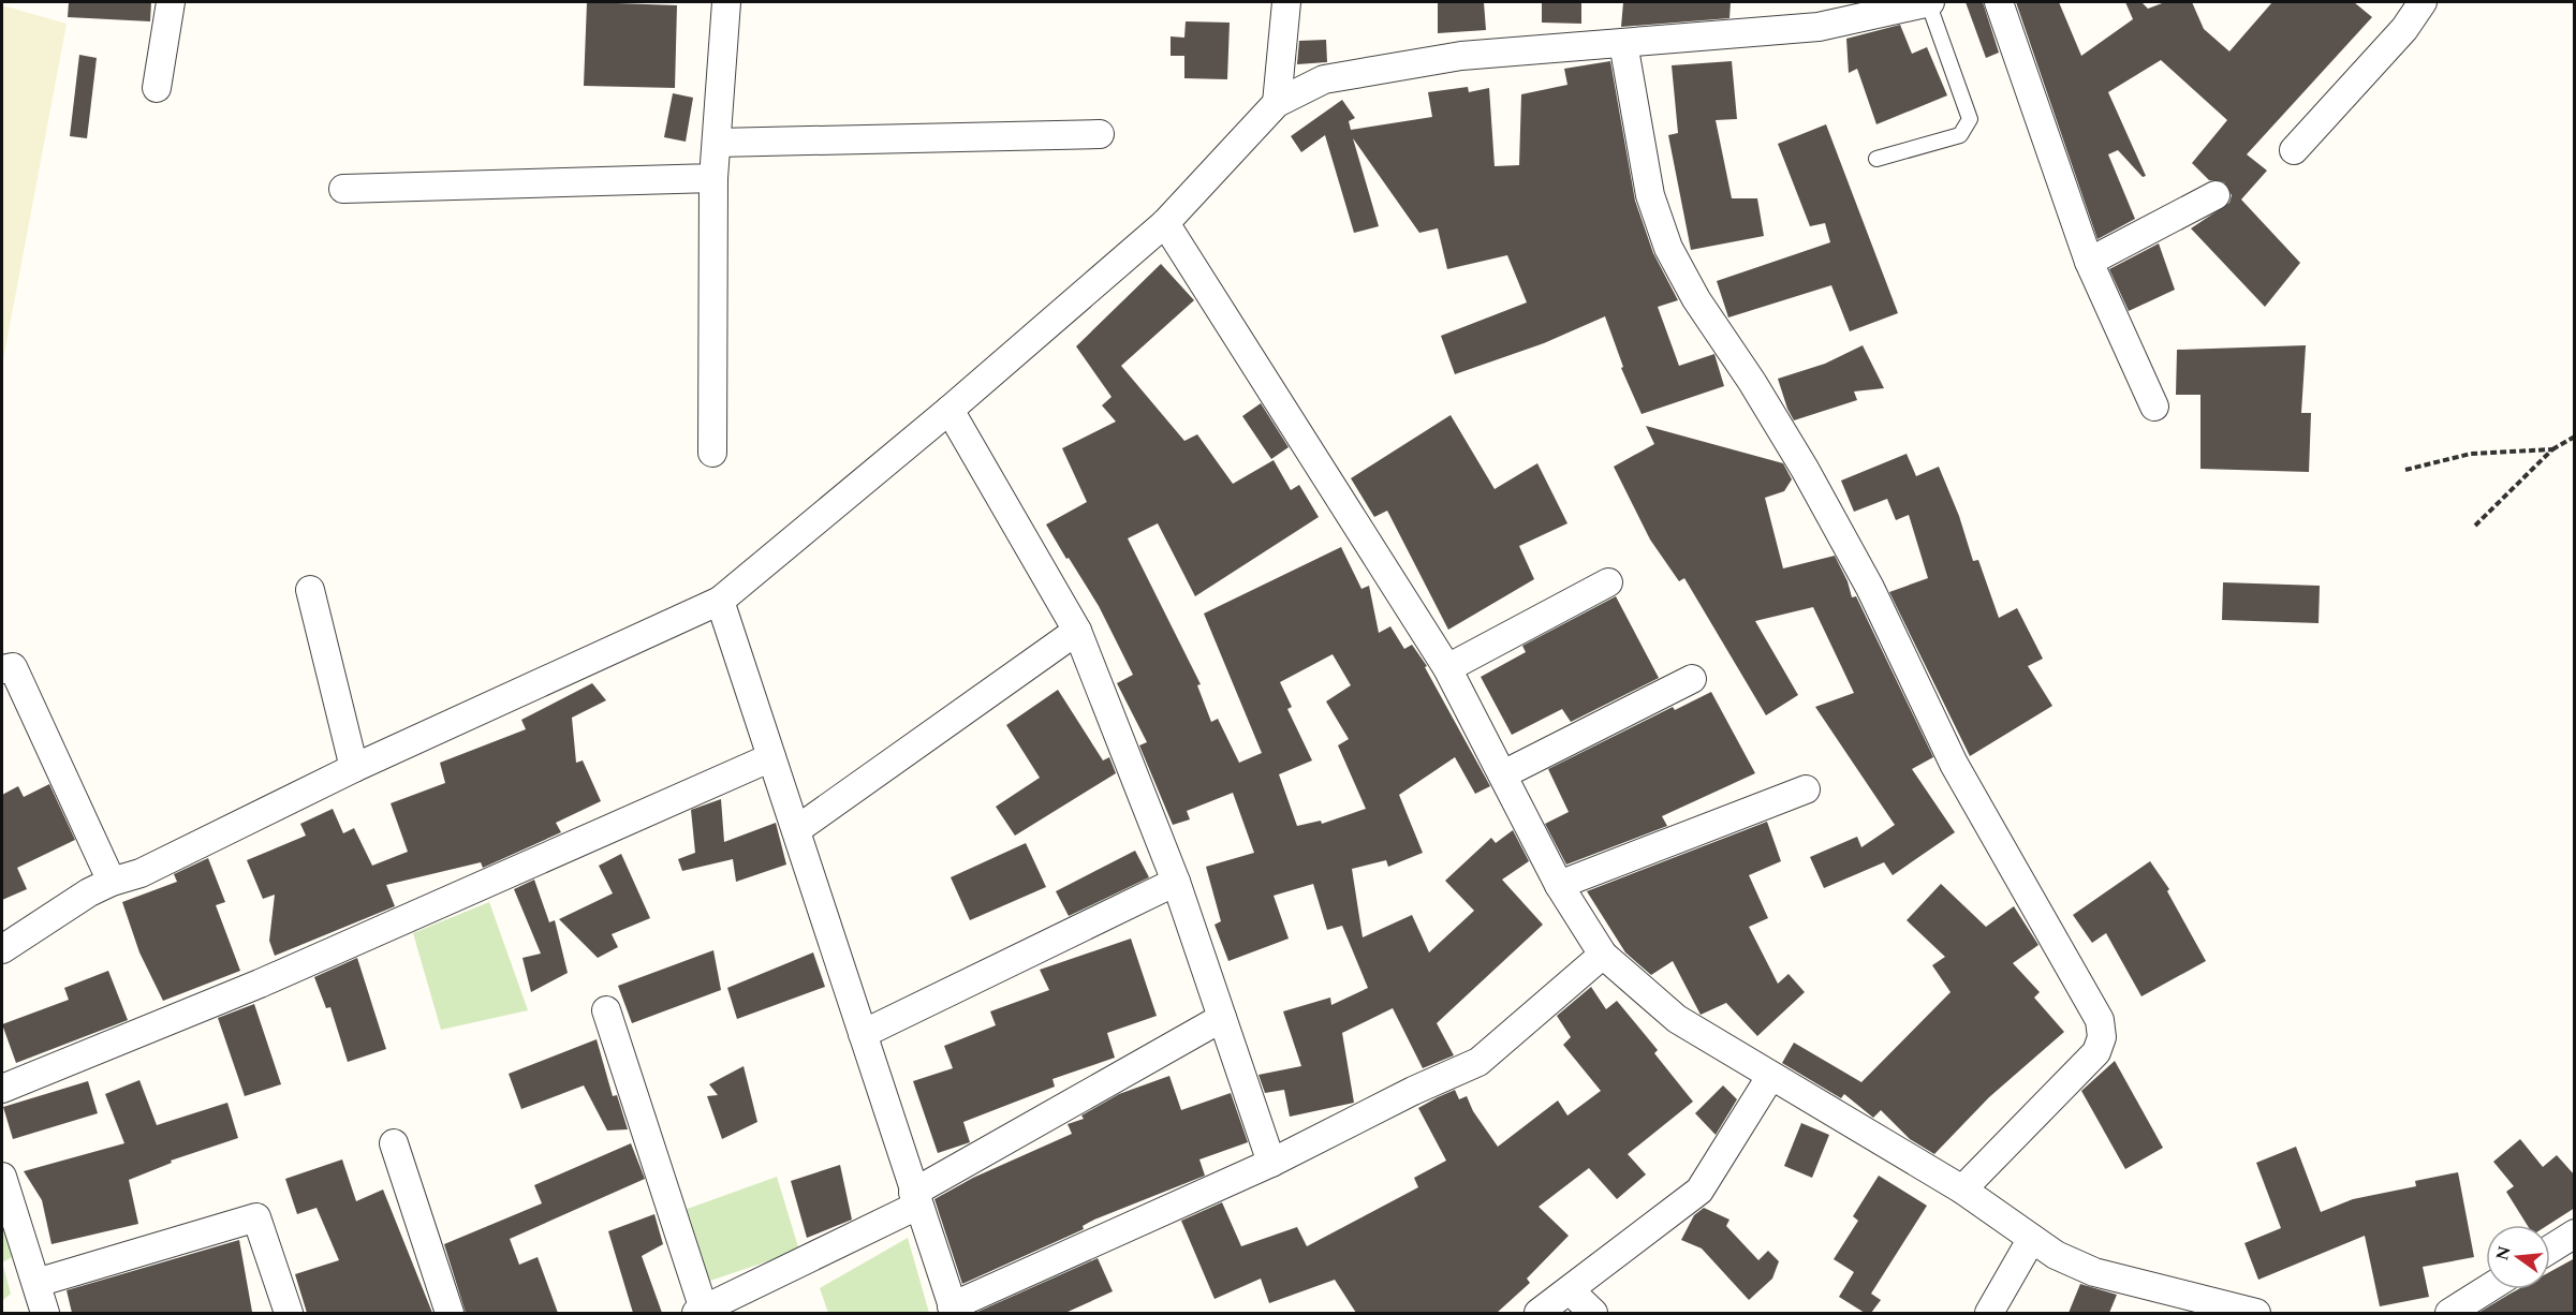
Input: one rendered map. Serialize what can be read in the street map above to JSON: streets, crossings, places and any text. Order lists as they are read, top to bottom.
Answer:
{
  "north": "left"
}
